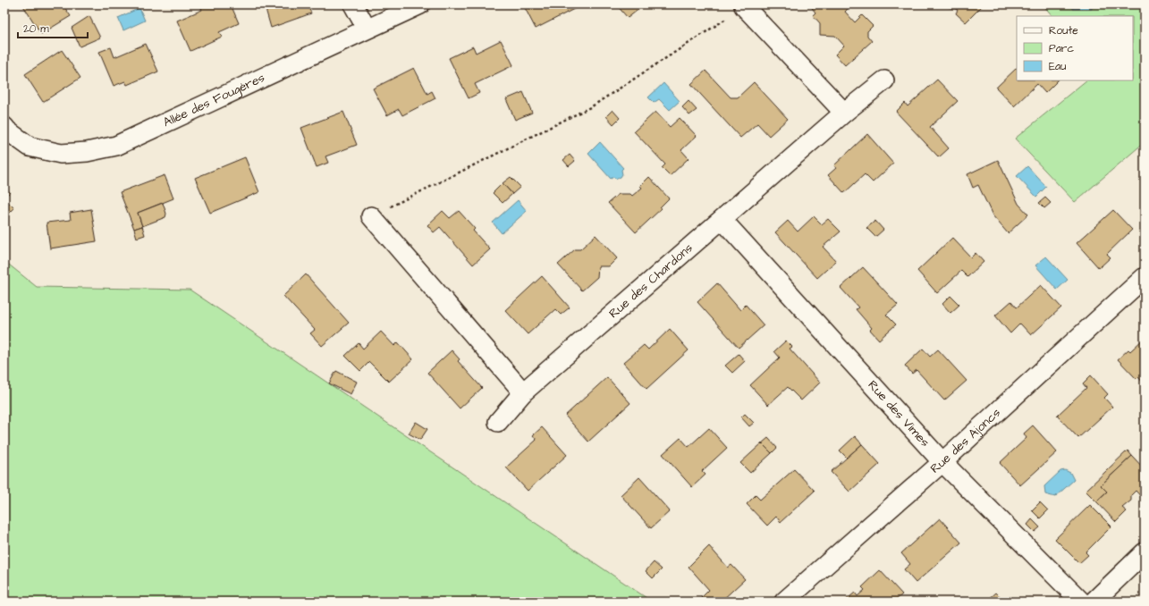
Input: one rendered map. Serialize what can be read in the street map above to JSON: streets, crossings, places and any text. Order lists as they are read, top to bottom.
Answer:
{
  "streets": {
    "street": [
      "Allée des Fougères",
      "Rue des Chardons",
      "Rue des Vimes",
      "Rue des Ajoncs"
    ]
  },
  "crossings": [
    ["Rue des Chardons", "Rue des Vimes"],
    ["Rue des Vimes", "Rue des Ajoncs"]
  ],
  "legend": ["Route", "Parc", "Eau"],
  "scale_bar": "20 m"
}
